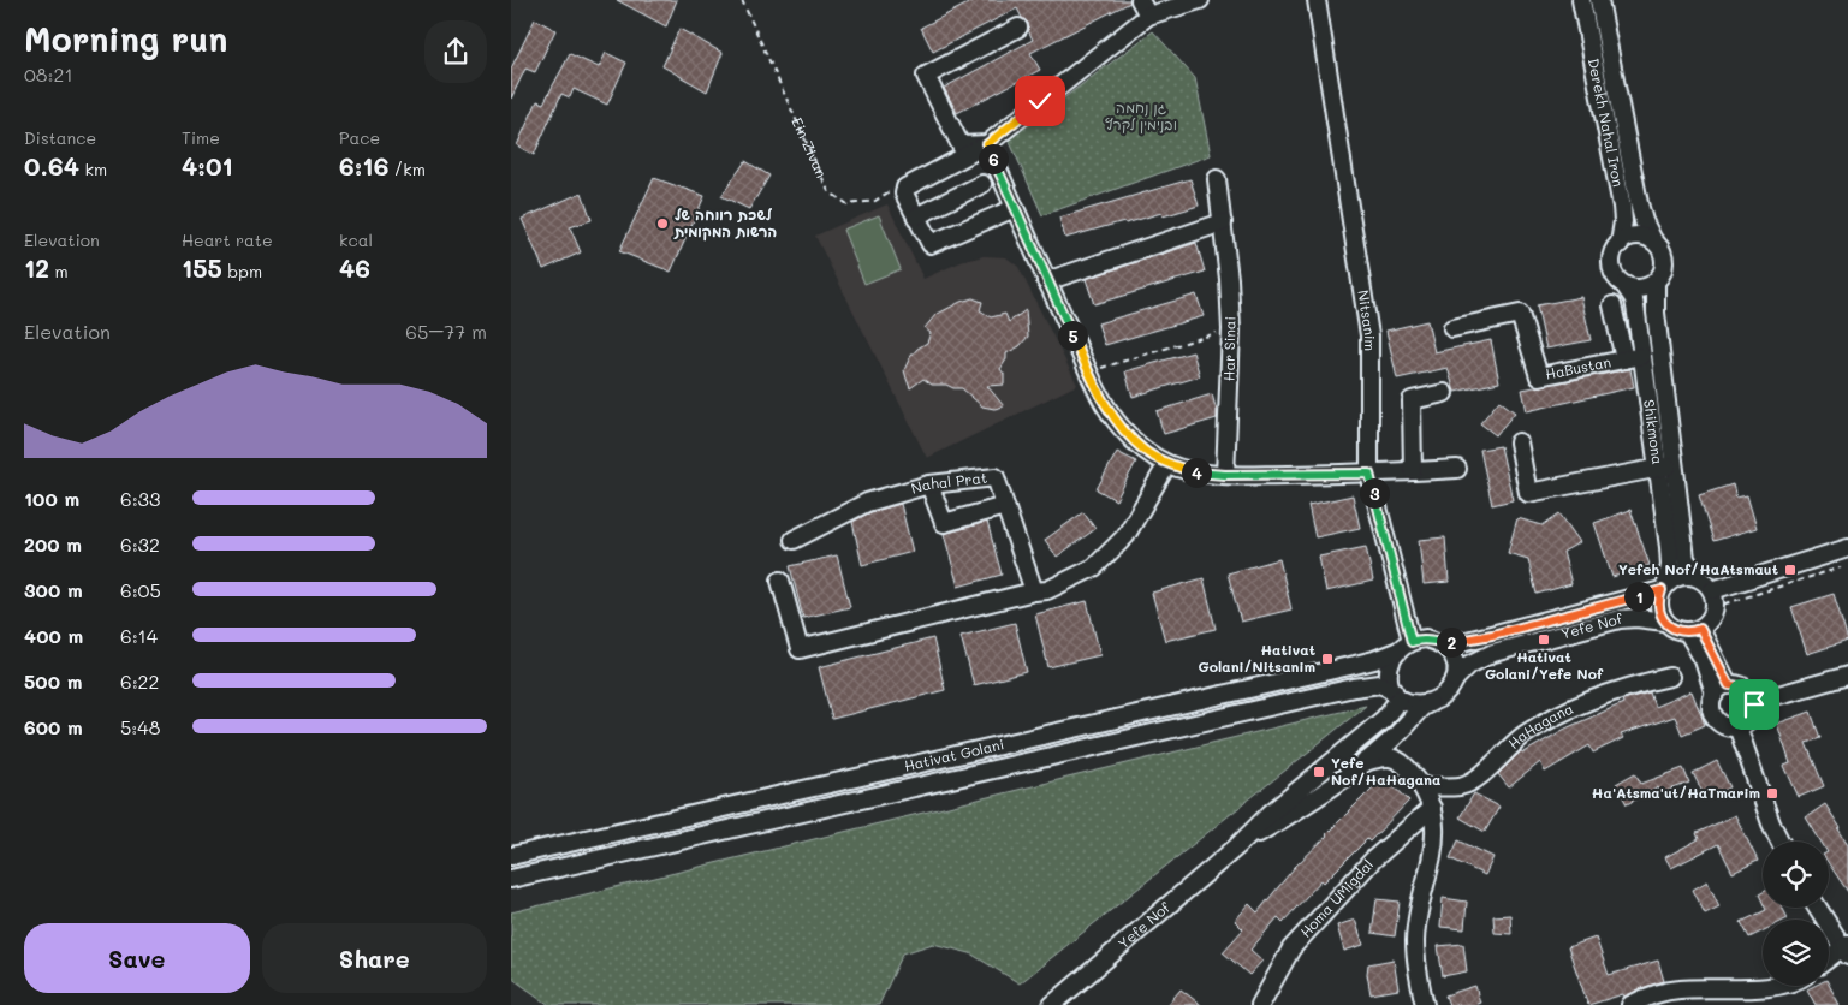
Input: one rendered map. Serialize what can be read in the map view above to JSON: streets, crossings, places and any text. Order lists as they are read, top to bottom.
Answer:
{
  "streets": {
    "street": [
      "Derekh Nahal Iron",
      "Nitsanim",
      "Har Sinai",
      "HaBustan",
      "Shikmona",
      "Nahal Prat",
      "Yefe Nof",
      "HaHagana",
      "Hativat Golani",
      "Homa UMigdal"
    ],
    "path": ["Ein Zivan"]
  },
  "crossings": [
    ["Derekh Nahal Iron", "Shikmona"],
    ["Nitsanim", "Yefe Nof"],
    ["Nitsanim", "Hativat Golani"],
    ["HaBustan", "Shikmona"],
    ["Shikmona", "Yefe Nof"],
    ["Yefe Nof", "Hativat Golani"]
  ],
  "parks": ["גן נחמה ובנימין לקרץ"],
  "places": {
    "other": ["לשכת רווחה של הרשות המקומית"],
    "transit": [
      "Yefeh Nof/HaAtsmaut",
      "Hativat Golani/Yefe Nof",
      "Hativat Golani/Nitsanim",
      "Yefe Nof/HaHagana",
      "Ha'Atsma'ut/HaTmarim"
    ]
  },
  "page": {
    "heading": ["Morning run", "08:21"],
    "stats": [
      ["Distance", "0.64 km"],
      ["Time", "4:01"],
      ["Pace", "6:16 /km"],
      ["Elevation", "12 m"],
      ["Heart rate", "155 bpm"],
      ["kcal", "46"]
    ],
    "pins": [
      "6",
      "5",
      "4",
      "3",
      "1",
      "2"
    ],
    "chart": ["Elevation", "65–77 m"],
    "list": [
      {
        "name": "100 m",
        "note": "6:33"
      },
      {
        "name": "200 m",
        "note": "6:32"
      },
      {
        "name": "300 m",
        "note": "6:05"
      },
      {
        "name": "400 m",
        "note": "6:14"
      },
      {
        "name": "500 m",
        "note": "6:22"
      },
      {
        "name": "600 m",
        "note": "5:48"
      }
    ],
    "buttons": ["Save", "Share"]
  }
}
